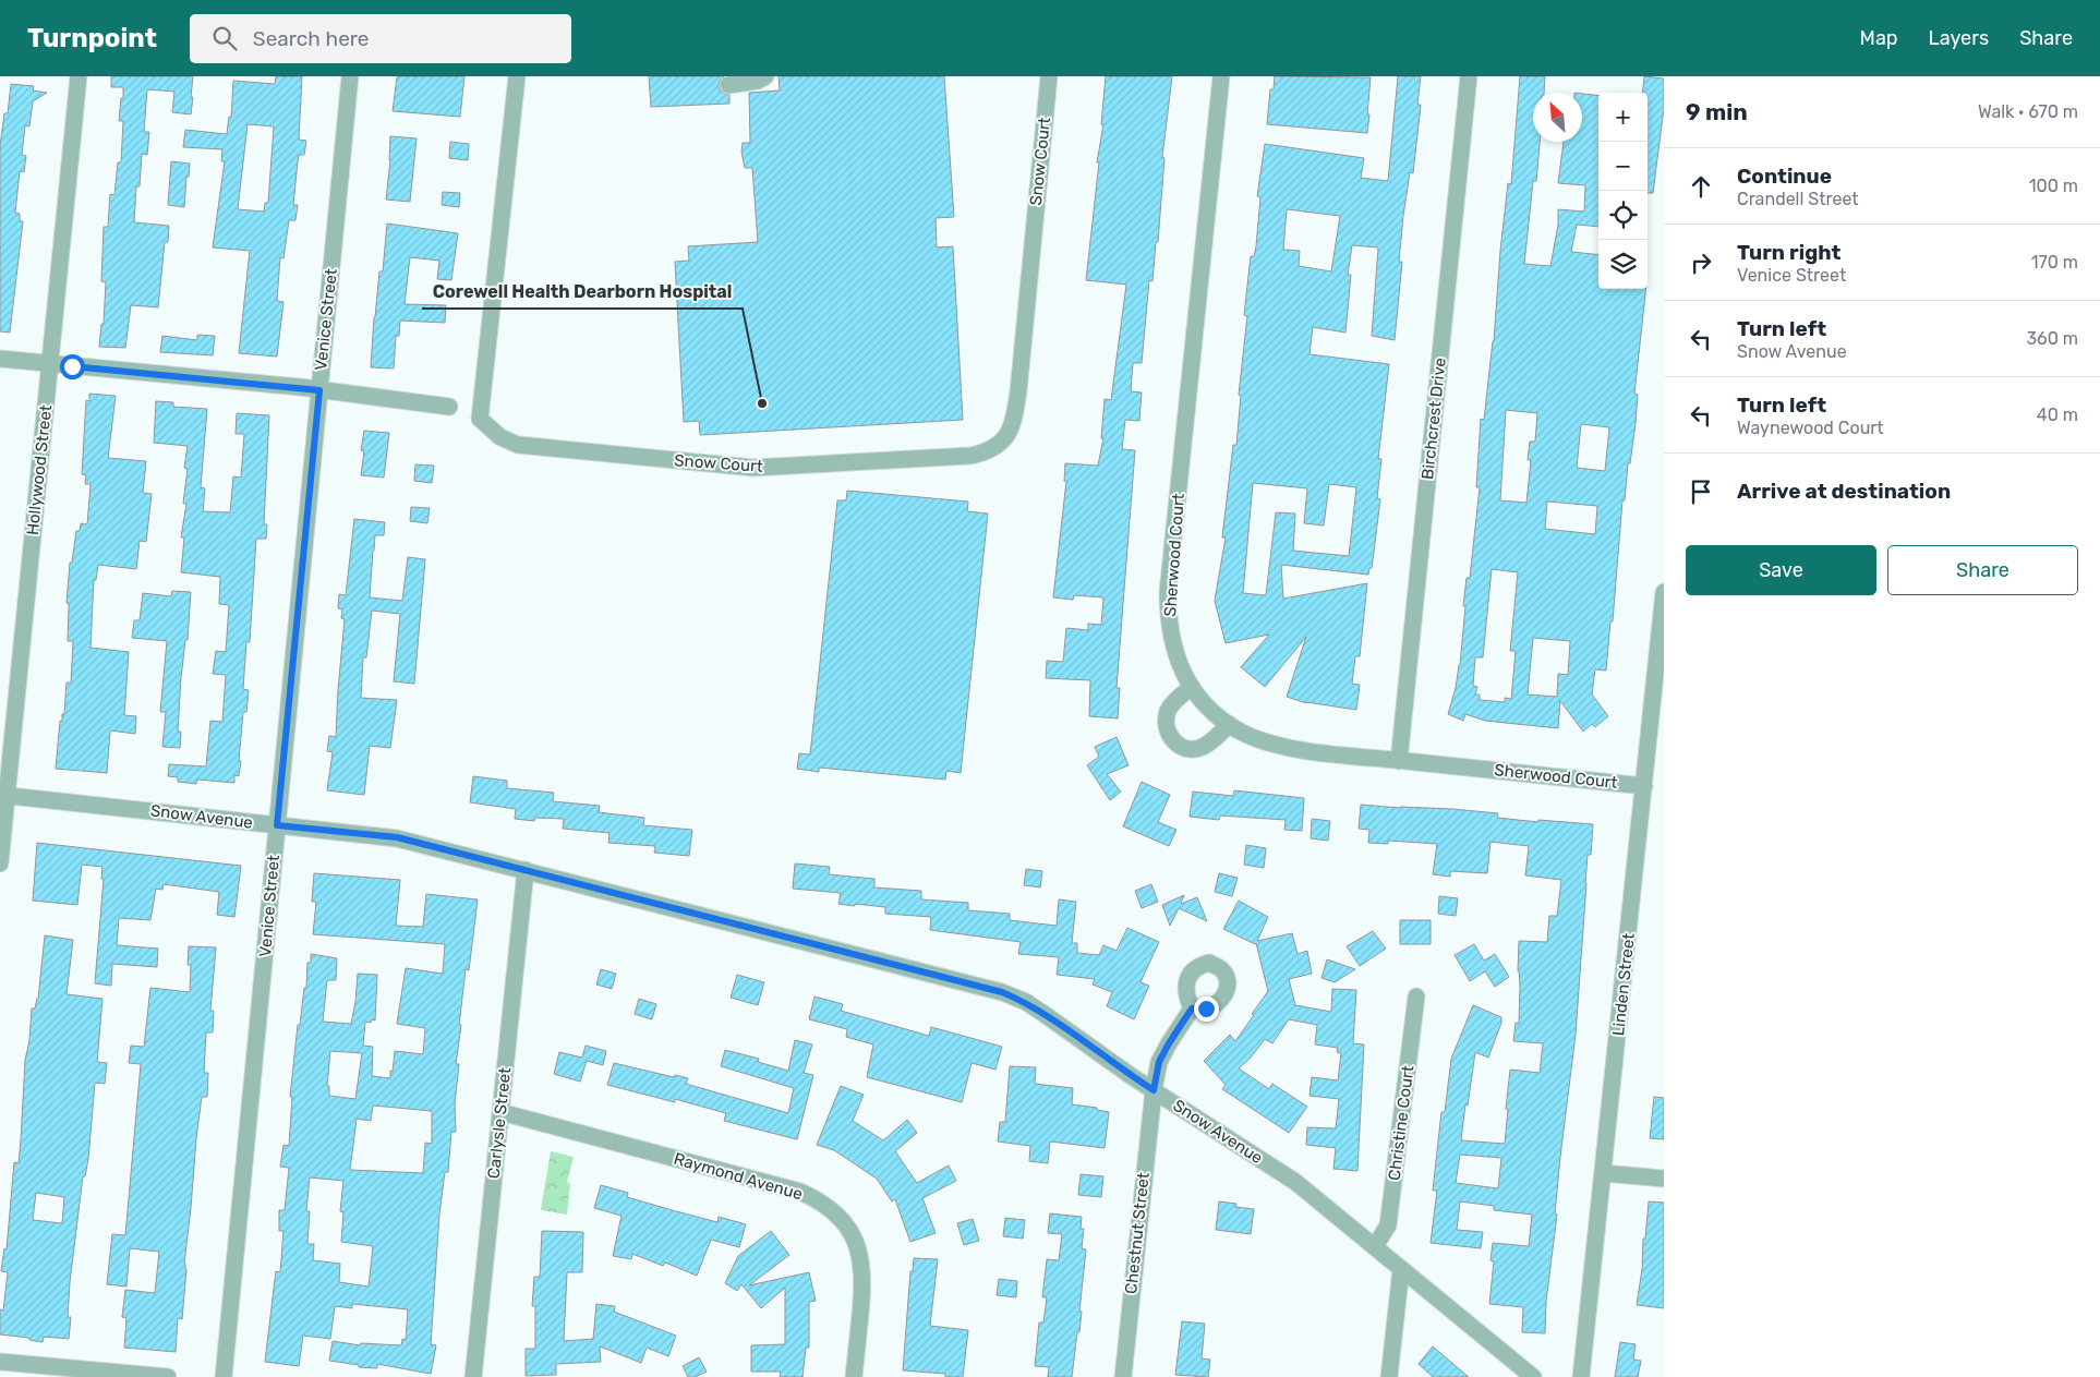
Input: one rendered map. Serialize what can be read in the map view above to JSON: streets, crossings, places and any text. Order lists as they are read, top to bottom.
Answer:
{
  "streets": {
    "street": [
      "Snow Court",
      "Venice Street",
      "Birchcrest Drive",
      "Hollywood Street",
      "Sherwood Court",
      "Snow Avenue",
      "Linden Street",
      "Carlysle Street",
      "Christine Court",
      "Raymond Avenue",
      "Chestnut Street"
    ]
  },
  "crossings": [
    ["Venice Street", "Snow Avenue"],
    ["Birchcrest Drive", "Sherwood Court"],
    ["Hollywood Street", "Snow Avenue"],
    ["Sherwood Court", "Linden Street"],
    ["Snow Avenue", "Carlysle Street"],
    ["Snow Avenue", "Christine Court"],
    ["Snow Avenue", "Chestnut Street"],
    ["Carlysle Street", "Raymond Avenue"]
  ],
  "places": ["Corewell Health Dearborn Hospital"],
  "north": "top left",
  "page": {
    "header": "Turnpoint",
    "search": "Search here",
    "nav": ["Map", "Layers", "Share"],
    "heading": ["9 min", "Walk · 670 m"],
    "map_buttons": ["+", "−"],
    "list": [
      ["Continue", "Crandell Street", "100 m"],
      ["Turn right", "Venice Street", "170 m"],
      ["Turn left", "Snow Avenue", "360 m"],
      ["Turn left", "Waynewood Court", "40 m"],
      "Arrive at destination"
    ],
    "buttons": ["Save", "Share"]
  }
}
